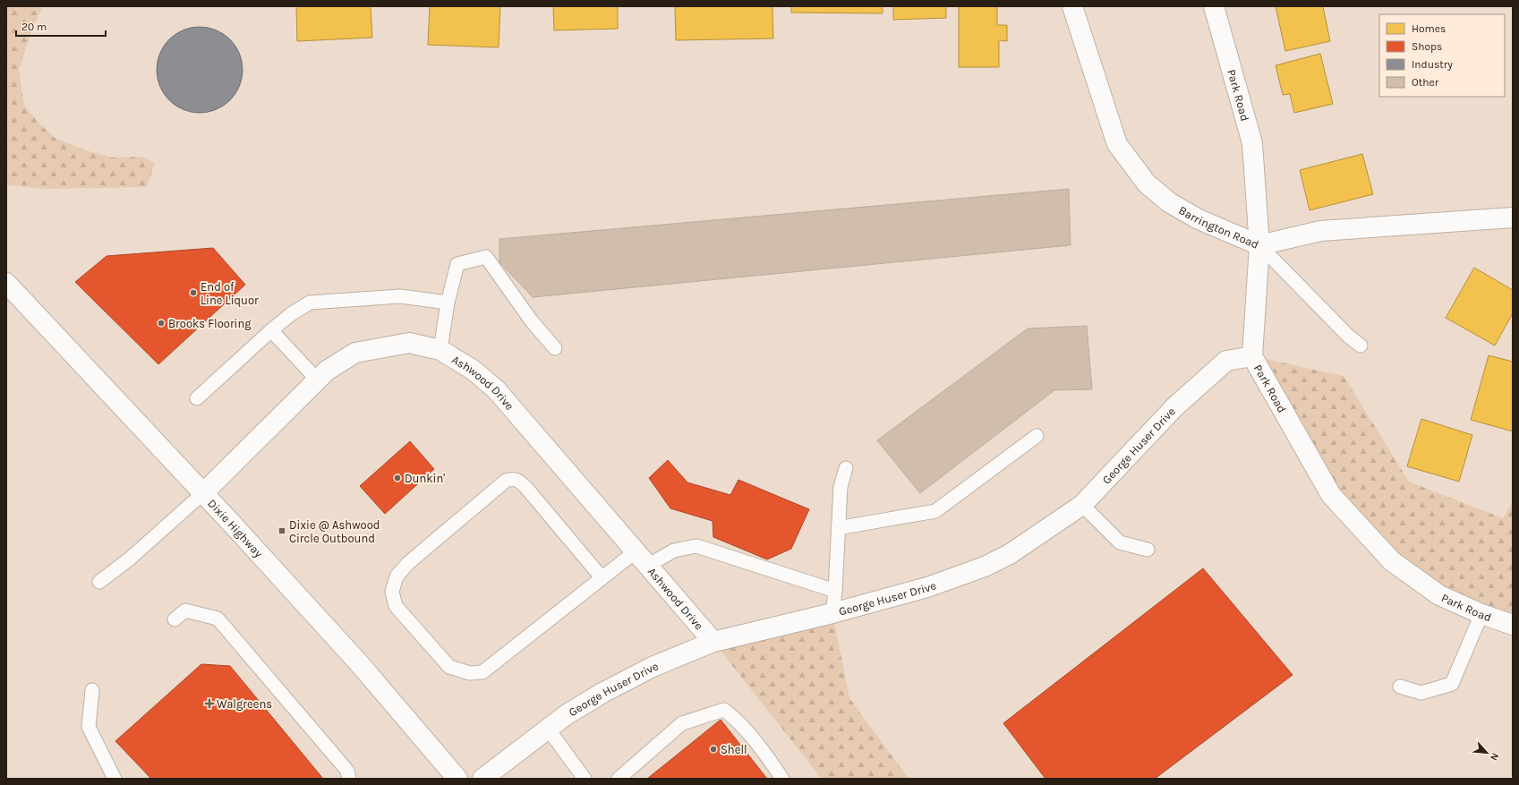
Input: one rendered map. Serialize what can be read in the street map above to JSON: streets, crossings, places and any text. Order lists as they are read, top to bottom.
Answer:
{
  "streets": {
    "street": [
      "Park Road",
      "Barrington Road",
      "Ashwood Drive",
      "George Huser Drive",
      "Dixie Highway"
    ]
  },
  "crossings": [
    ["Park Road", "Barrington Road"],
    ["Park Road", "George Huser Drive"],
    ["Ashwood Drive", "George Huser Drive"],
    ["Ashwood Drive", "Dixie Highway"]
  ],
  "places": {
    "other": [
      "End of Line Liquor",
      "Brooks Flooring",
      "Dunkin'",
      "Shell"
    ],
    "transit": ["Dixie @ Ashwood Circle Outbound"],
    "health": ["Walgreens"]
  },
  "legend": [
    "Homes",
    "Shops",
    "Industry",
    "Other"
  ],
  "scale_bar": "20 m",
  "north": "bottom right"
}
